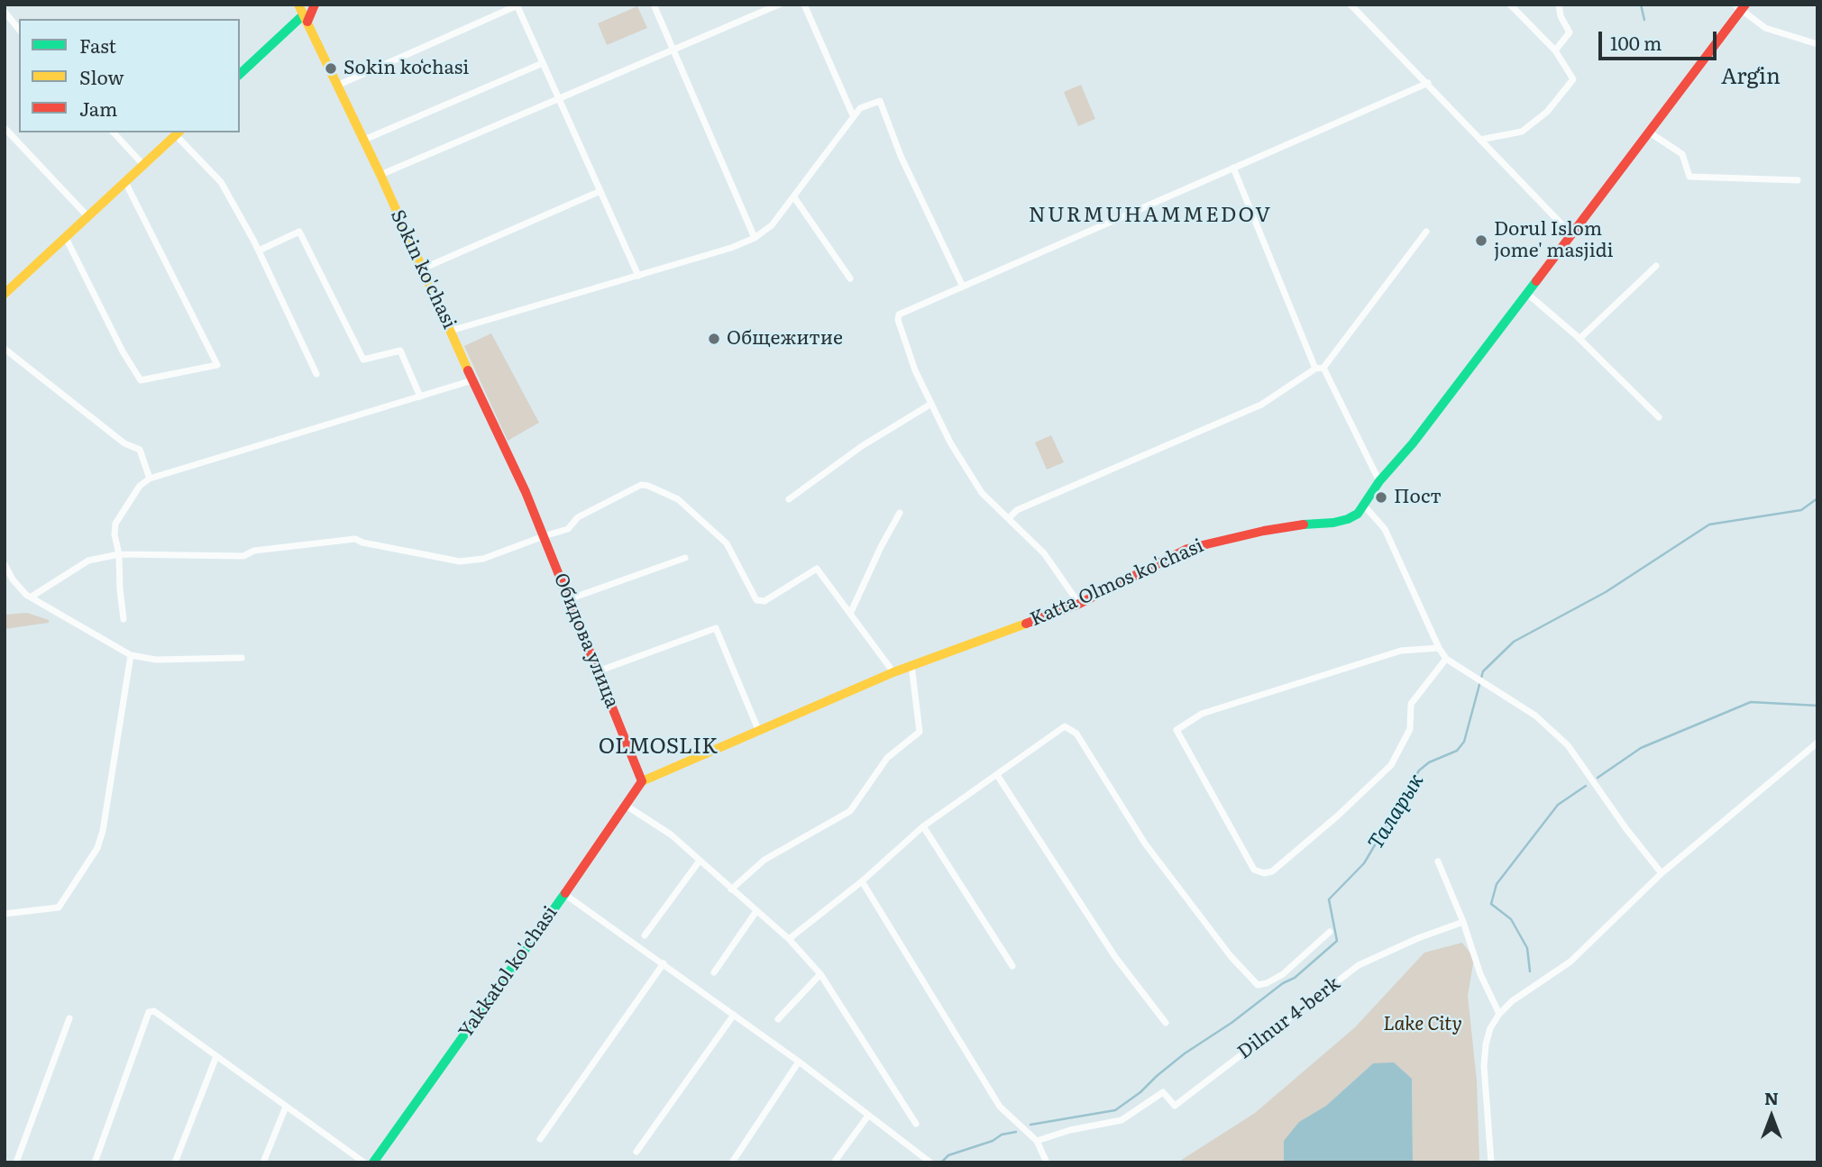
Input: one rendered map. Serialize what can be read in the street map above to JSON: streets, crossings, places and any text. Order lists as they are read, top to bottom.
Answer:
{
  "streets": {
    "street": [
      "Sokin ko'chasi",
      "Katta Olmos ko'chasi",
      "Обидова улица",
      "Yakkatol ko'chasi",
      "Dilnur 4-berk"
    ]
  },
  "crossings": [
    ["Sokin ko'chasi", "Обидова улица"],
    ["Katta Olmos ko'chasi", "Обидова улица"],
    ["Katta Olmos ko'chasi", "Yakkatol ko'chasi"],
    ["Обидова улица", "Yakkatol ko'chasi"]
  ],
  "districts": ["Argʻin", "NURMUHAMMEDOV", "OLMOSLIK"],
  "water": ["Таларык"],
  "parks": ["Lake City"],
  "places": [
    "Sokin koʻchasi",
    "Dorul Islom jome' masjidi",
    "Общежитие",
    "Пост"
  ],
  "legend": ["Fast", "Slow", "Jam"],
  "scale_bar": "100 m",
  "north": "top"
}
